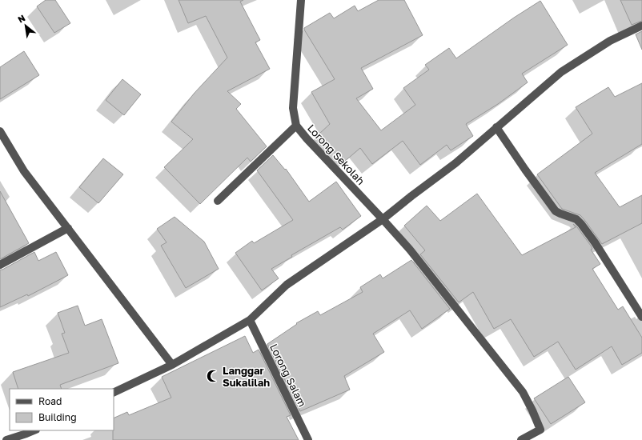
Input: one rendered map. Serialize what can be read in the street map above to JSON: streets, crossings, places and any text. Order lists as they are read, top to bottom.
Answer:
{
  "streets": {
    "street": ["Lorong Sekolah", "Lorong Salam"]
  },
  "places": {
    "mosque": ["Langgar Sukalilah"]
  },
  "legend": ["Road", "Building"],
  "north": "top left"
}
